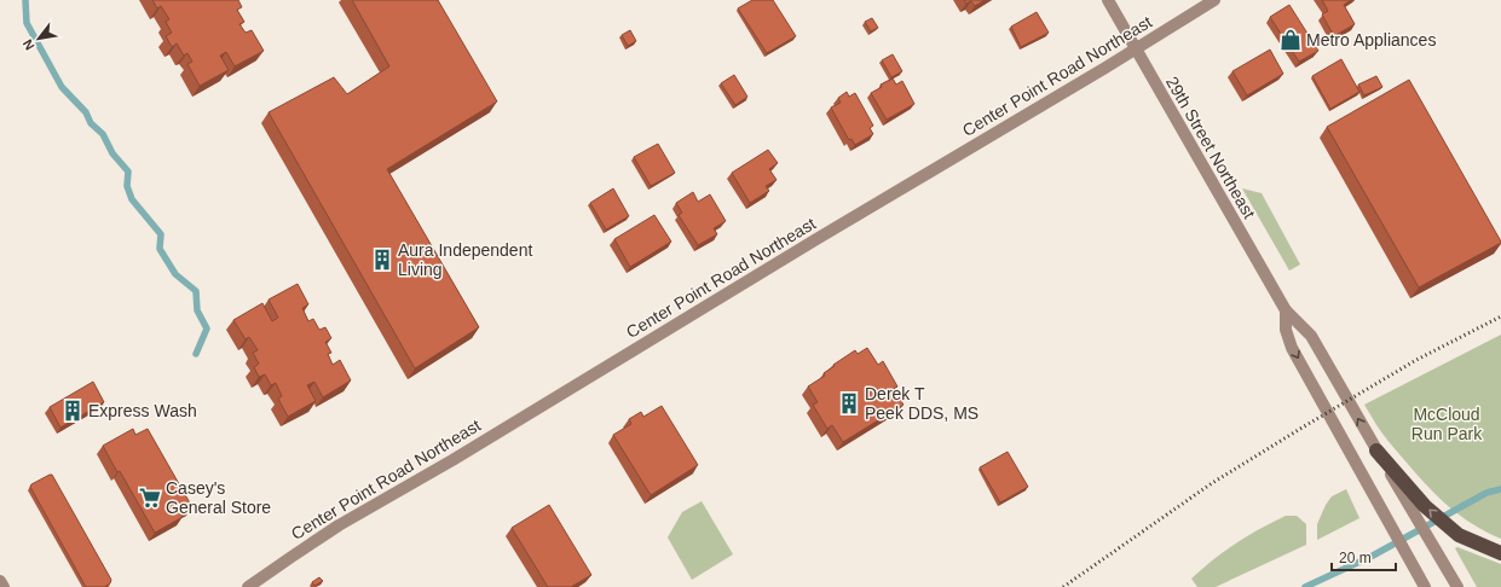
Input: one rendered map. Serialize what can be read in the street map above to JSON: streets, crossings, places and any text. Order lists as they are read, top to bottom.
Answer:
{
  "streets": {
    "main road": ["Center Point Road Northeast", "29th Street Northeast"]
  },
  "crossings": [
    ["Center Point Road Northeast", "29th Street Northeast"]
  ],
  "parks": ["McCloud Run Park"],
  "places": {
    "shop": ["Metro Appliances"],
    "building": ["Aura Independent Living", "Derek T Peek DDS, MS", "Express Wash"],
    "supermarket": ["Casey's General Store"]
  },
  "scale_bar": "20 m",
  "north": "bottom left"
}
